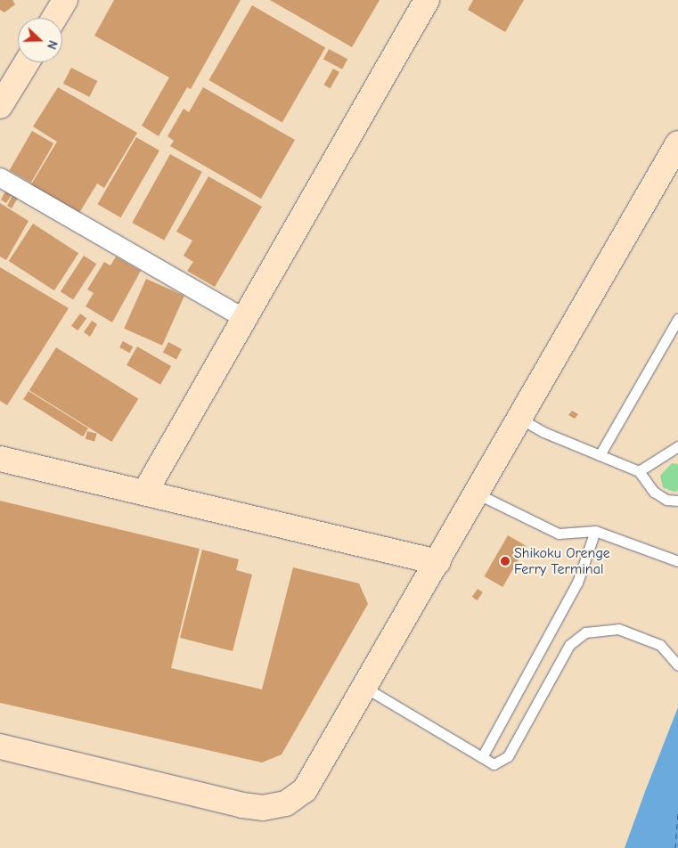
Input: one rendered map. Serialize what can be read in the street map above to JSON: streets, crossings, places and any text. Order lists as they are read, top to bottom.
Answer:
{
  "places": ["Shikoku Orenge Ferry Terminal"],
  "north": "right"
}
